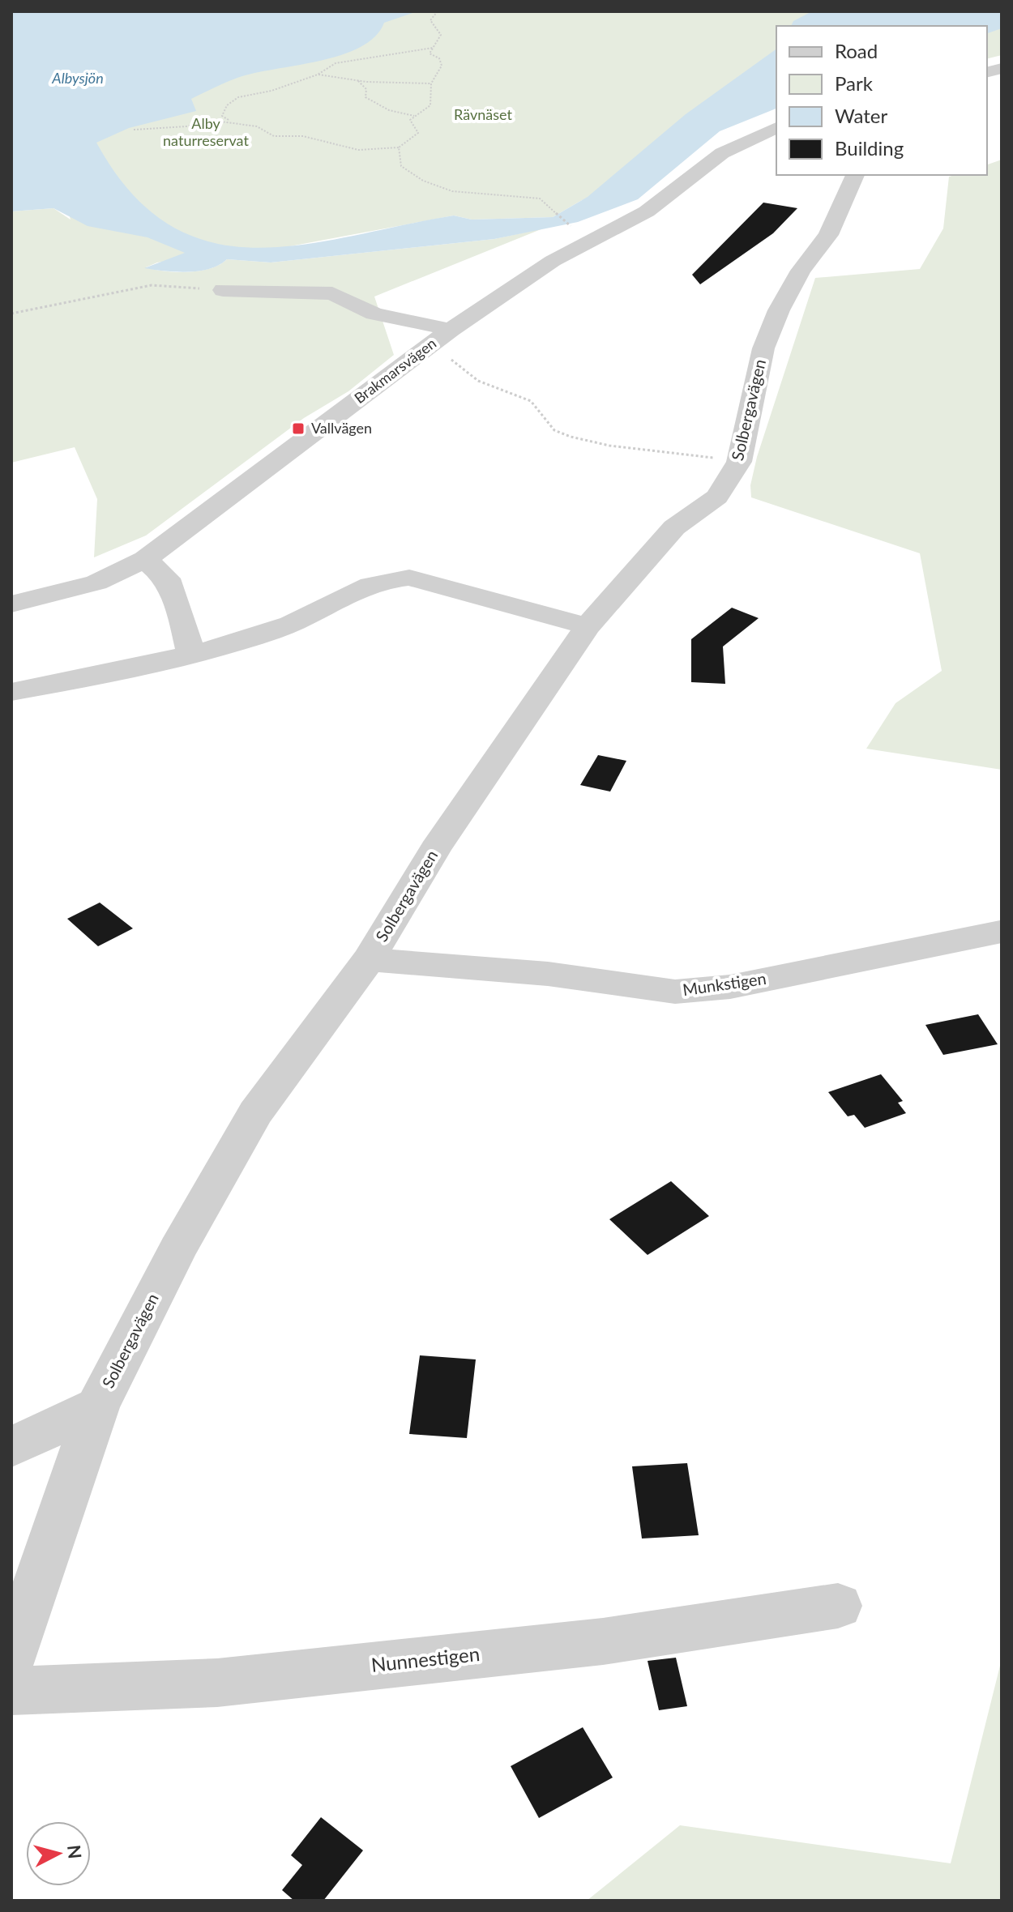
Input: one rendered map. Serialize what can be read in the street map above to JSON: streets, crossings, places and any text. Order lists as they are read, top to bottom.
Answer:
{
  "streets": {
    "street": [
      "Brakmarsvägen",
      "Solbergavägen",
      "Munkstigen",
      "Nunnestigen"
    ]
  },
  "crossings": [
    ["Solbergavägen", "Munkstigen"]
  ],
  "water": ["Albysjön"],
  "parks": ["Rävnäset", "Alby naturreservat"],
  "places": {
    "transit": ["Vallvägen"]
  },
  "legend": [
    "Road",
    "Park",
    "Water",
    "Building"
  ],
  "north": "right"
}
